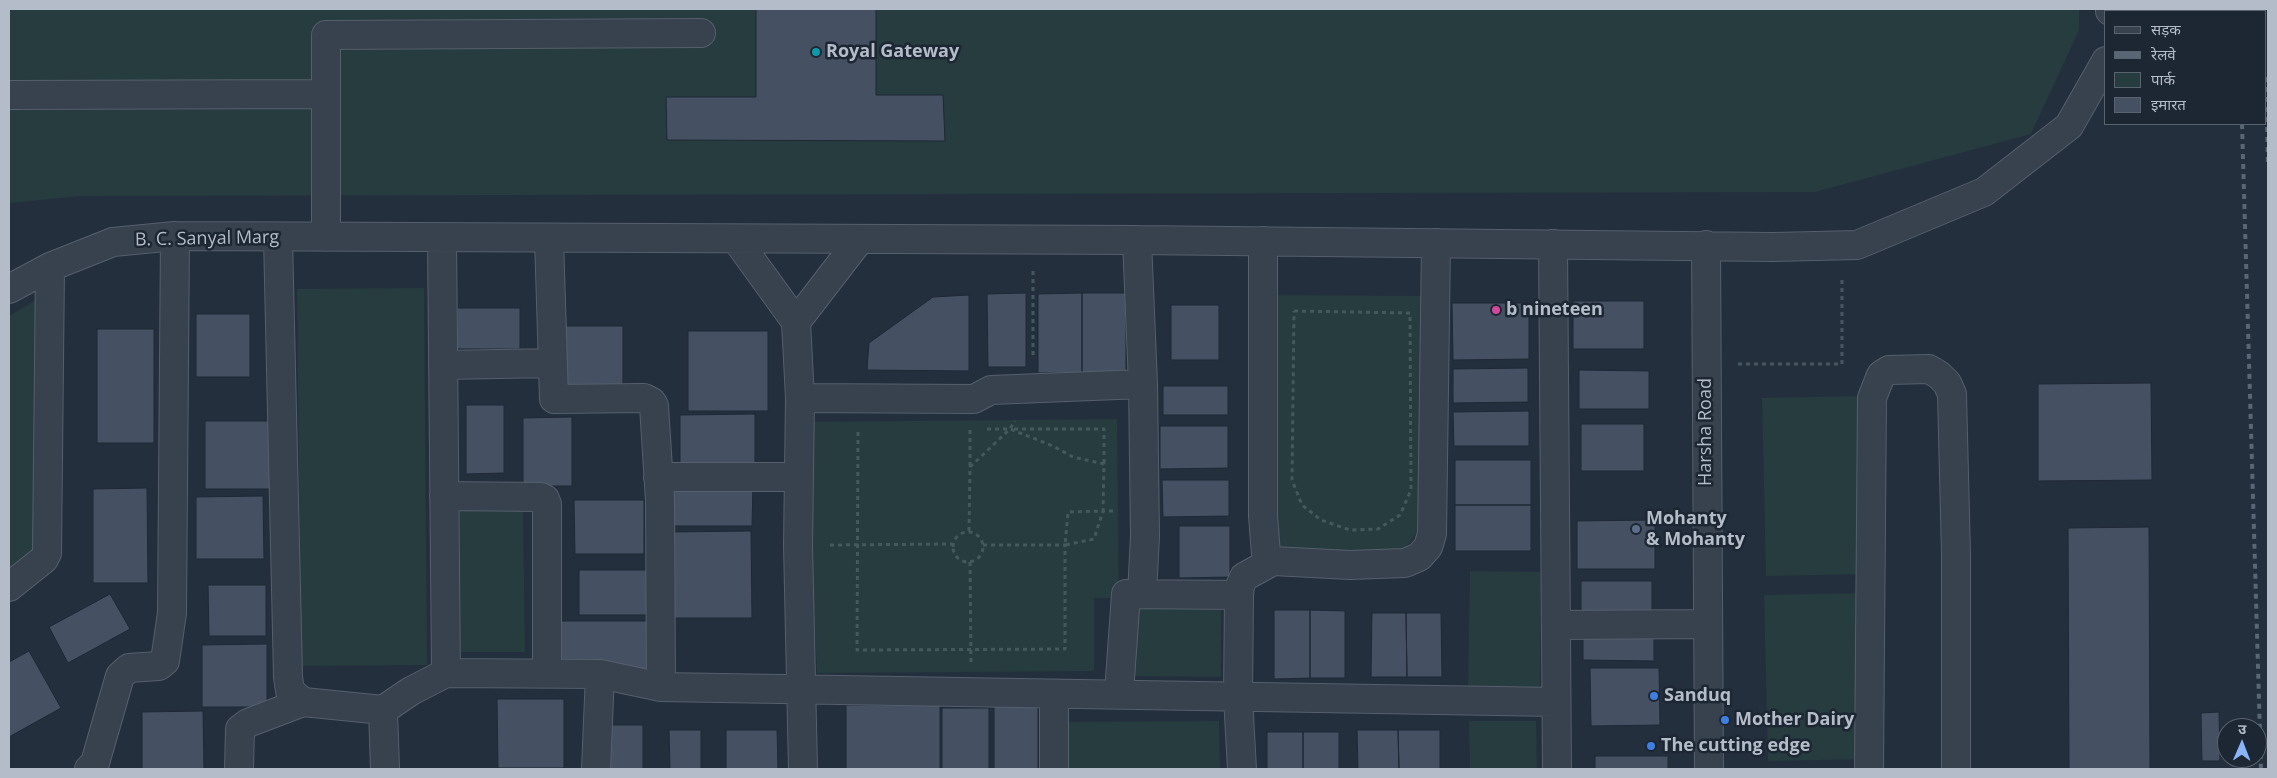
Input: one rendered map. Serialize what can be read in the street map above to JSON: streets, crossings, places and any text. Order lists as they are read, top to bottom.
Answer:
{
  "streets": {
    "street": ["B. C. Sanyal Marg", "Harsha Road"]
  },
  "crossings": [
    ["B. C. Sanyal Marg", "Harsha Road"]
  ],
  "places": [
    "Royal Gateway",
    "b nineteen",
    "Mohanty & Mohanty",
    "Sanduq",
    "Mother Dairy",
    "The cutting edge"
  ],
  "legend": [
    "सड़क",
    "रेलवे",
    "पार्क",
    "इमारत"
  ],
  "north": "top"
}
